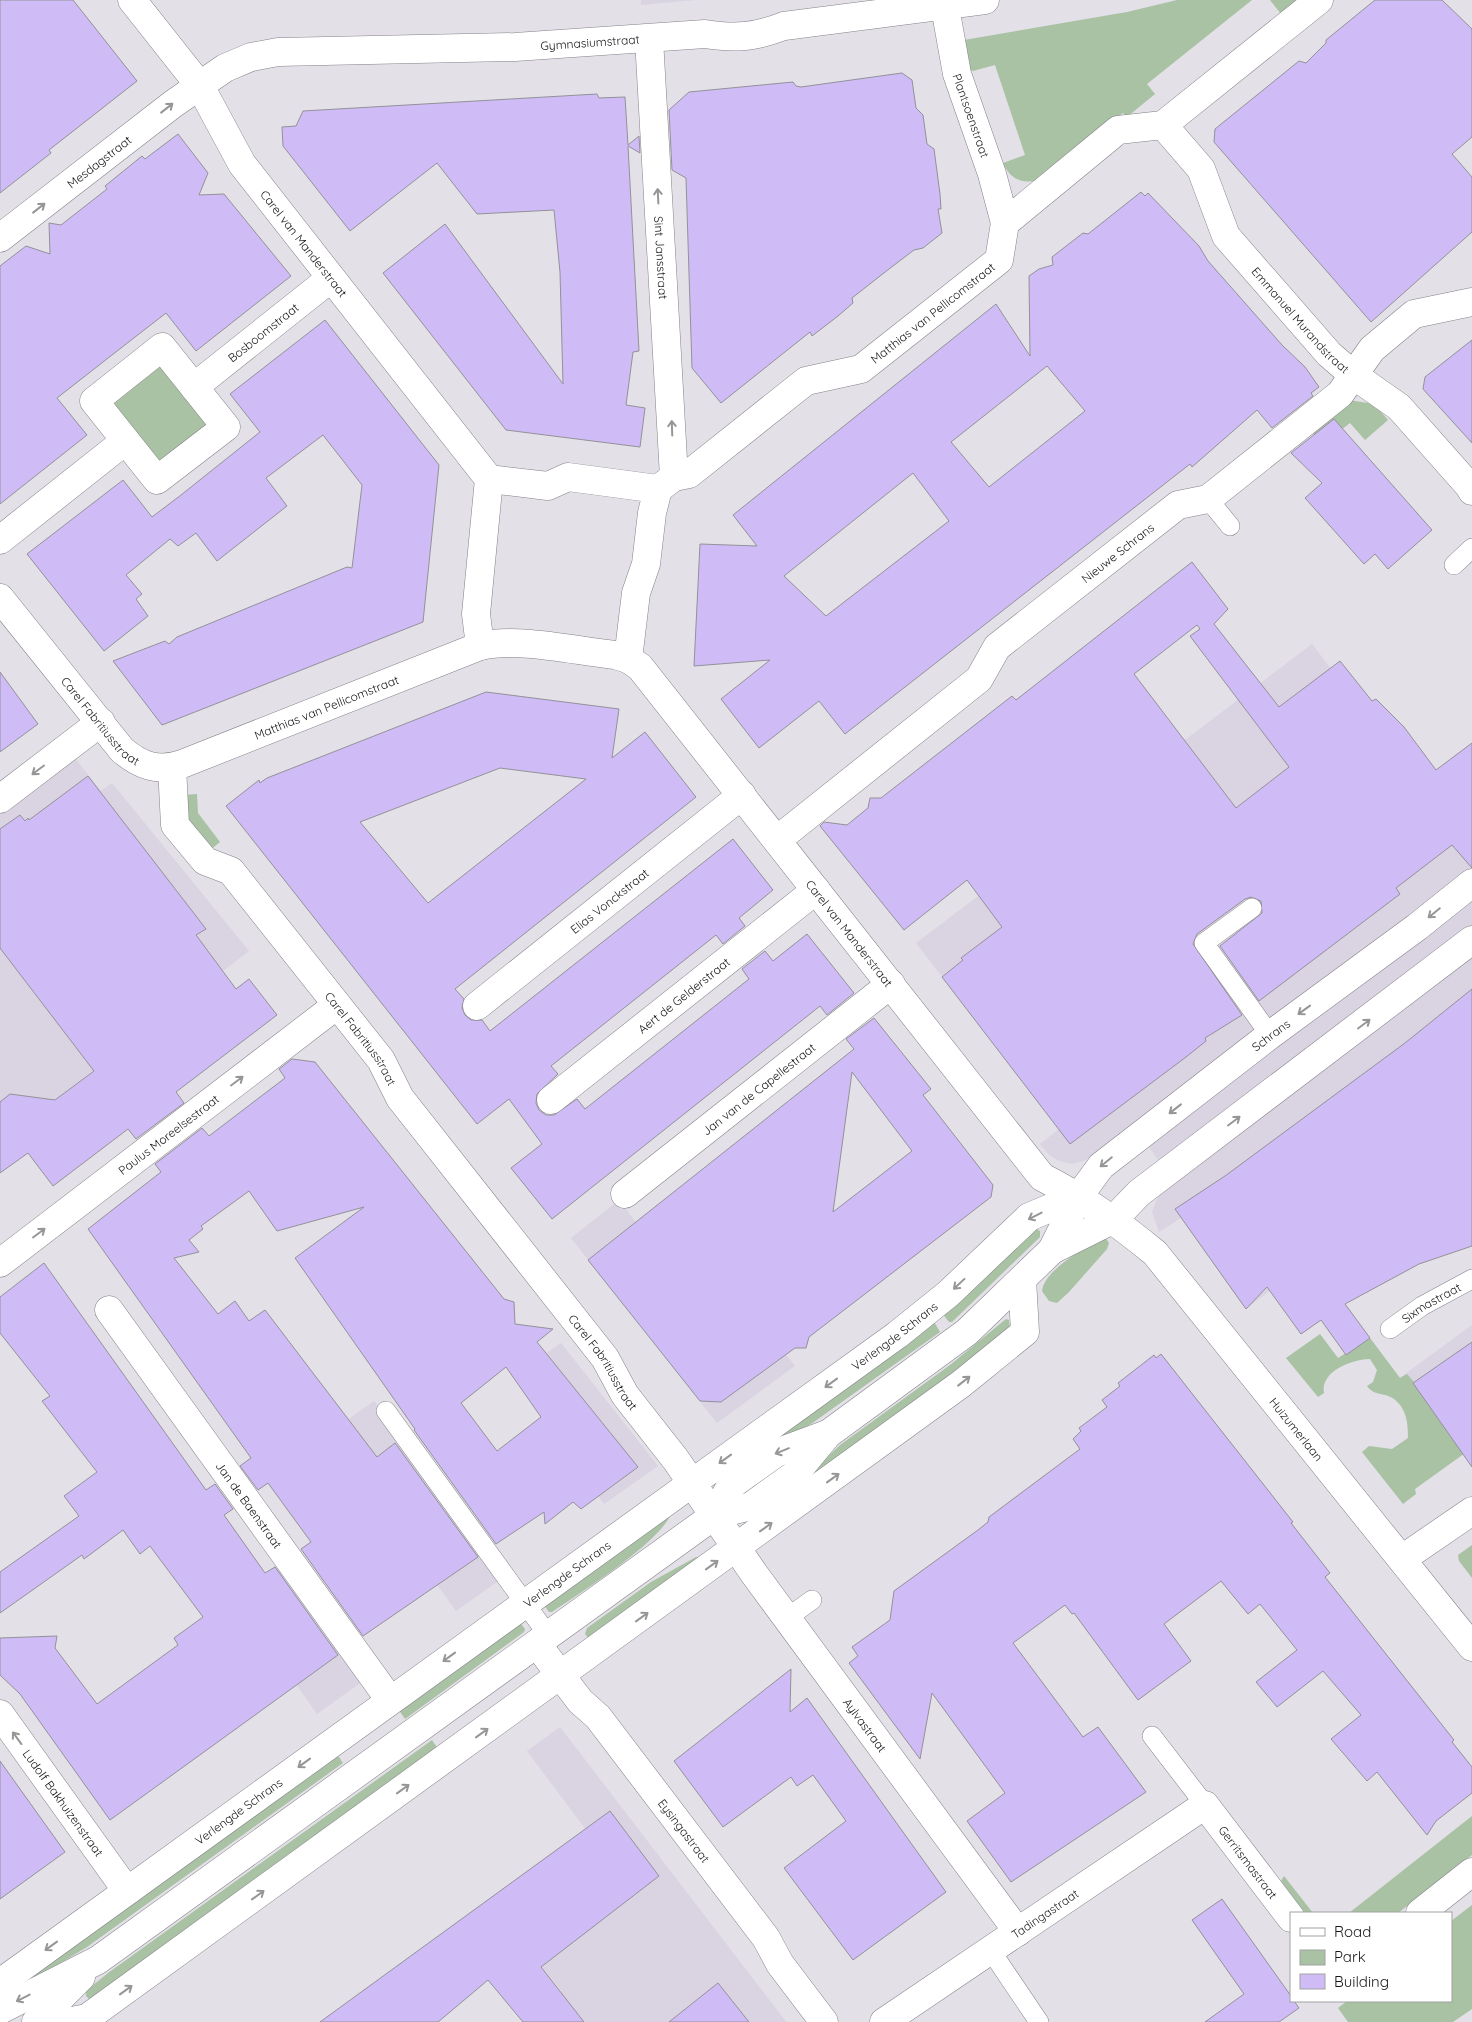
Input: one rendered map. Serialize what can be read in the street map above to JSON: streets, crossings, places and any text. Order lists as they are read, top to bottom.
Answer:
{
  "streets": {
    "street": [
      "Gymnasiumstraat",
      "Plantsoenstraat",
      "Mesdagstraat",
      "Carel van Manderstraat",
      "Sint Jansstraat",
      "Matthias van Pellicomstraat",
      "Emmanuel Murandstraat",
      "Bosboomstraat",
      "Nieuwe Schrans",
      "Carel Fabritiusstraat",
      "Elias Vonckstraat",
      "Aert de Gelderstraat",
      "Schrans",
      "Jan van de Capellestraat",
      "Paulus Moreelsestraat",
      "Verlengde Schrans",
      "Huizumerlaan",
      "Jan de Baenstraat",
      "Aylvastraat",
      "Ludolf Bakhuizenstraat",
      "Eysingastraat",
      "Gerritsmastraat",
      "Tadingastraat"
    ],
    "lane": ["Sixmastraat"]
  },
  "crossings": [
    ["Gymnasiumstraat", "Plantsoenstraat"],
    ["Gymnasiumstraat", "Mesdagstraat"],
    ["Gymnasiumstraat", "Carel van Manderstraat"],
    ["Gymnasiumstraat", "Sint Jansstraat"],
    ["Plantsoenstraat", "Matthias van Pellicomstraat"],
    ["Mesdagstraat", "Carel van Manderstraat"],
    ["Carel van Manderstraat", "Bosboomstraat"],
    ["Carel van Manderstraat", "Nieuwe Schrans"],
    ["Carel van Manderstraat", "Elias Vonckstraat"],
    ["Carel van Manderstraat", "Aert de Gelderstraat"],
    ["Carel van Manderstraat", "Schrans"],
    ["Carel van Manderstraat", "Jan van de Capellestraat"],
    ["Carel van Manderstraat", "Verlengde Schrans"],
    ["Carel van Manderstraat", "Huizumerlaan"],
    ["Sint Jansstraat", "Matthias van Pellicomstraat"],
    ["Matthias van Pellicomstraat", "Carel Fabritiusstraat"],
    ["Emmanuel Murandstraat", "Nieuwe Schrans"],
    ["Carel Fabritiusstraat", "Paulus Moreelsestraat"],
    ["Carel Fabritiusstraat", "Verlengde Schrans"],
    ["Carel Fabritiusstraat", "Aylvastraat"],
    ["Schrans", "Verlengde Schrans"],
    ["Verlengde Schrans", "Jan de Baenstraat"],
    ["Verlengde Schrans", "Ludolf Bakhuizenstraat"],
    ["Aylvastraat", "Tadingastraat"],
    ["Gerritsmastraat", "Tadingastraat"]
  ],
  "one_way": [
    "Mesdagstraat",
    "Sint Jansstraat",
    "Paulus Moreelsestraat",
    "Ludolf Bakhuizenstraat"
  ],
  "legend": ["Road", "Park", "Building"]
}
